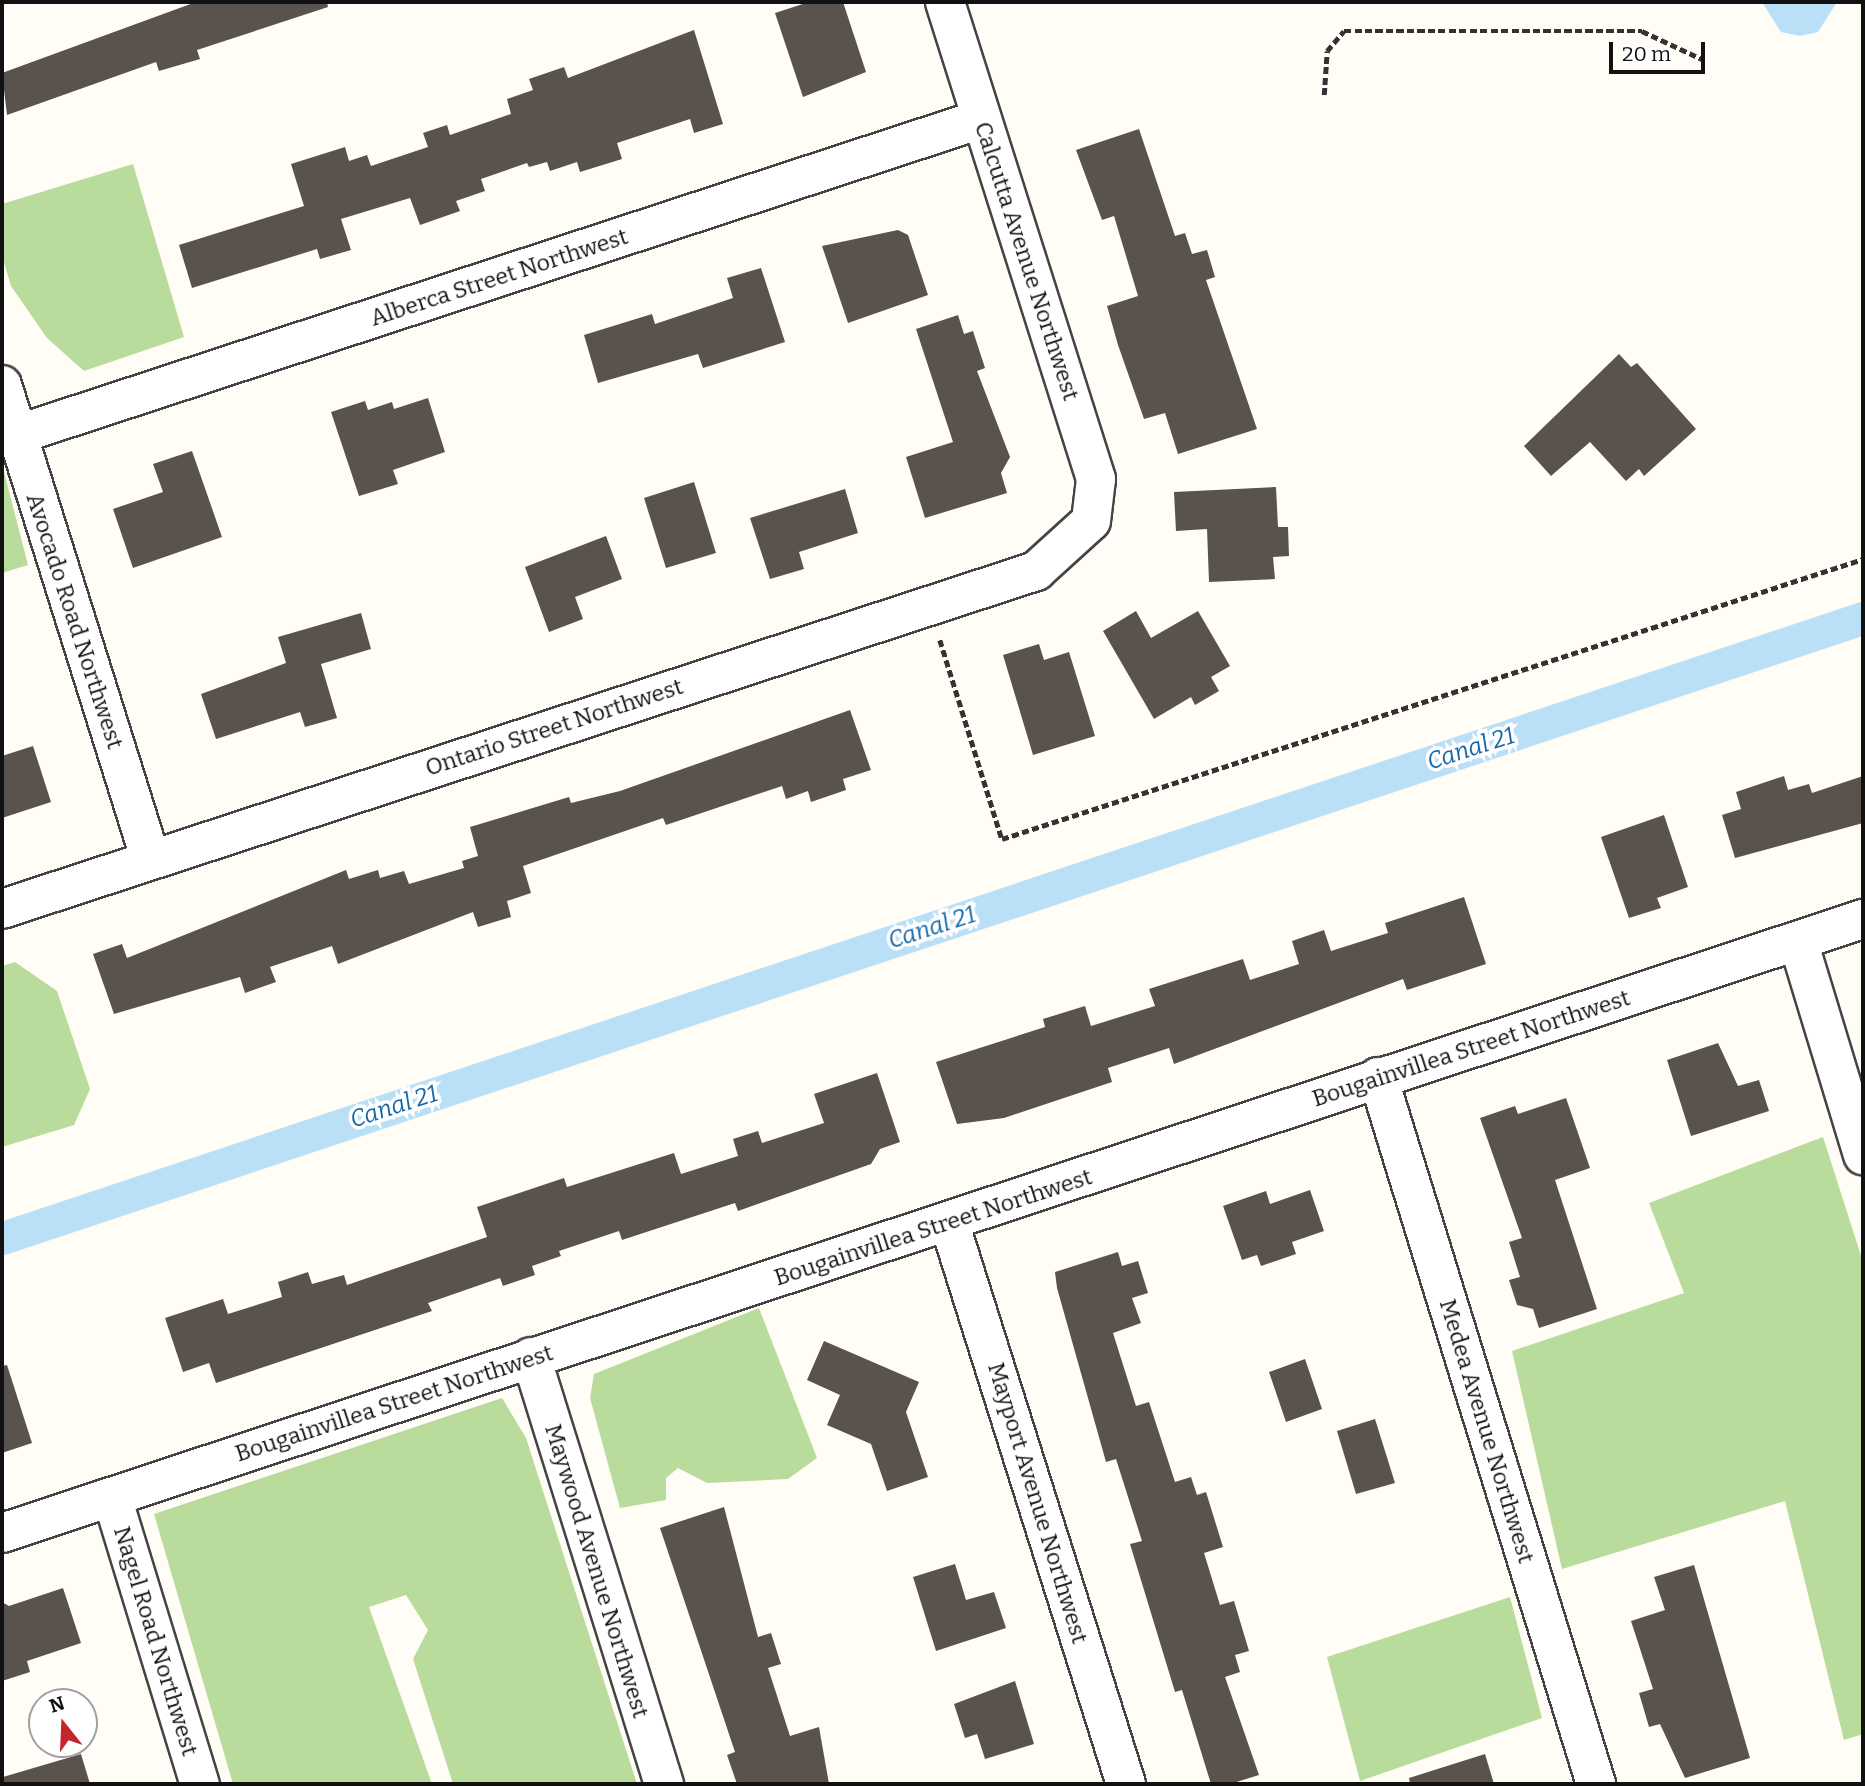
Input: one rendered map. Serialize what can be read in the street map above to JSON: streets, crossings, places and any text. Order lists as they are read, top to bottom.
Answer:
{
  "streets": {
    "street": [
      "Calcutta Avenue Northwest",
      "Alberca Street Northwest",
      "Avocado Road Northwest",
      "Ontario Street Northwest",
      "Bougainvillea Street Northwest",
      "Medea Avenue Northwest",
      "Mayport Avenue Northwest",
      "Maywood Avenue Northwest",
      "Nagel Road Northwest"
    ]
  },
  "crossings": [
    ["Calcutta Avenue Northwest", "Alberca Street Northwest"],
    ["Calcutta Avenue Northwest", "Ontario Street Northwest"],
    ["Alberca Street Northwest", "Avocado Road Northwest"],
    ["Avocado Road Northwest", "Ontario Street Northwest"],
    ["Bougainvillea Street Northwest", "Medea Avenue Northwest"],
    ["Bougainvillea Street Northwest", "Mayport Avenue Northwest"],
    ["Bougainvillea Street Northwest", "Maywood Avenue Northwest"],
    ["Bougainvillea Street Northwest", "Nagel Road Northwest"]
  ],
  "water": ["Canal 21"],
  "scale_bar": "20 m",
  "north": "top"
}
